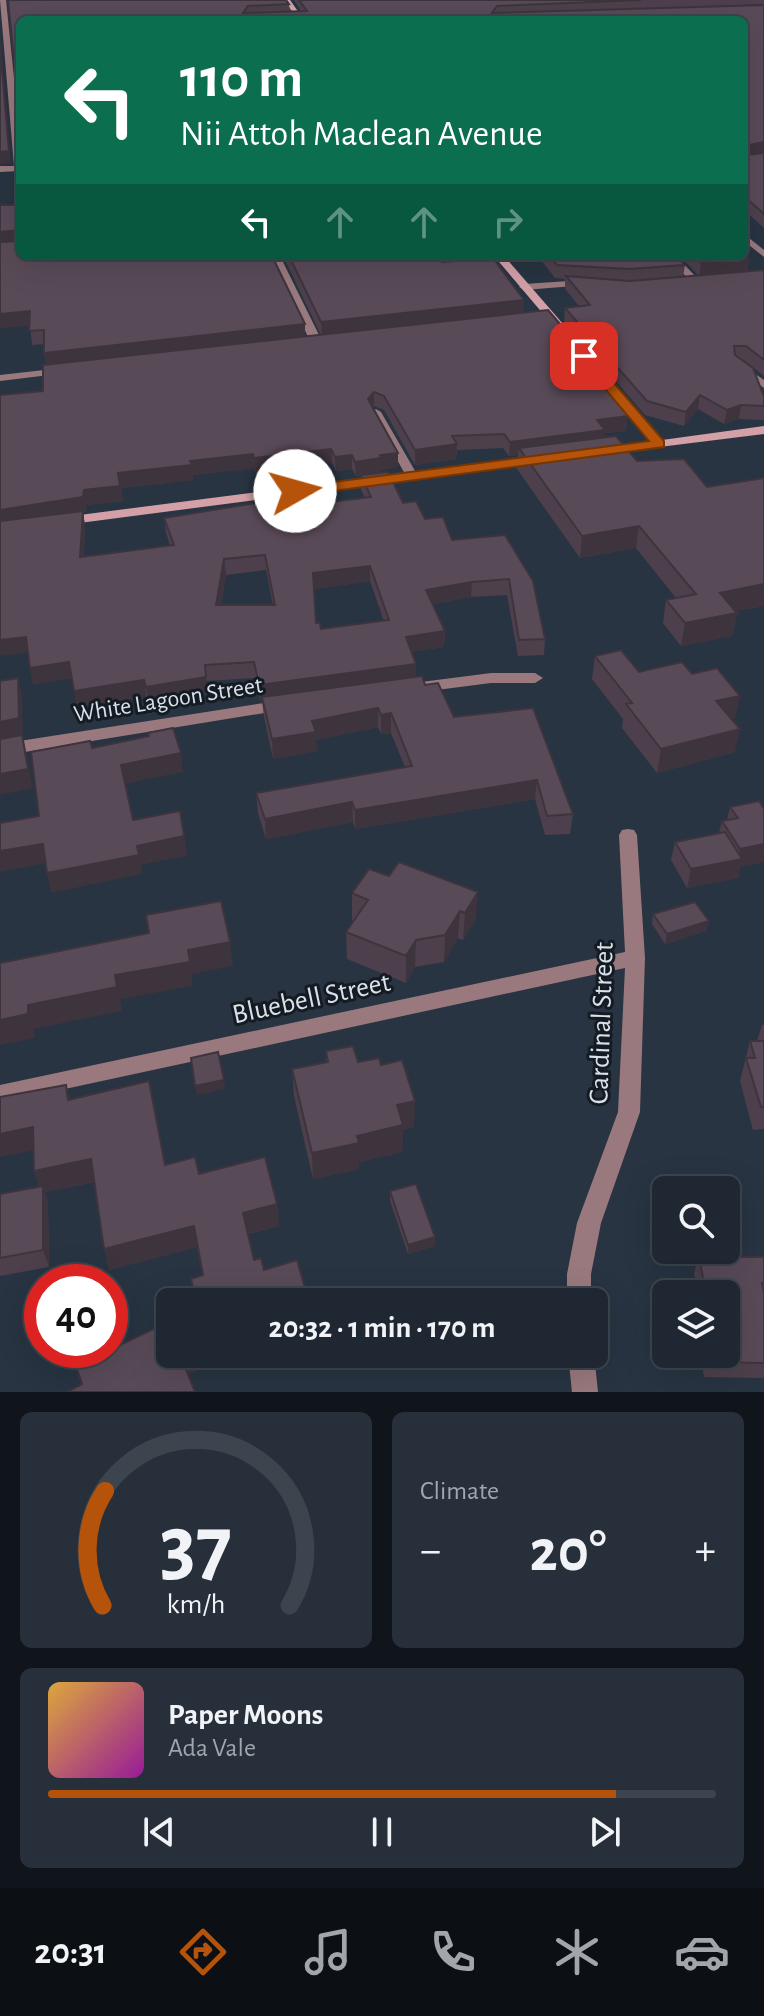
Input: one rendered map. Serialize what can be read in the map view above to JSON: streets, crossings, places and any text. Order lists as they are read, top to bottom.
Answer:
{
  "streets": {
    "street": ["White Lagoon Street", "Bluebell Street", "Cardinal Street"]
  },
  "crossings": [
    ["Bluebell Street", "Cardinal Street"]
  ],
  "page": {
    "turn": ["110 m", "Nii Attoh Maclean Avenue"],
    "limit": "40",
    "trip": "20:32 · 1 min · 170 m",
    "tile": "Climate",
    "heat": ["−", "20°", "+"],
    "song": ["Paper Moons", "Ada Vale"],
    "tabs": "20:31",
    "gauge": ["37", "km/h"]
  }
}
